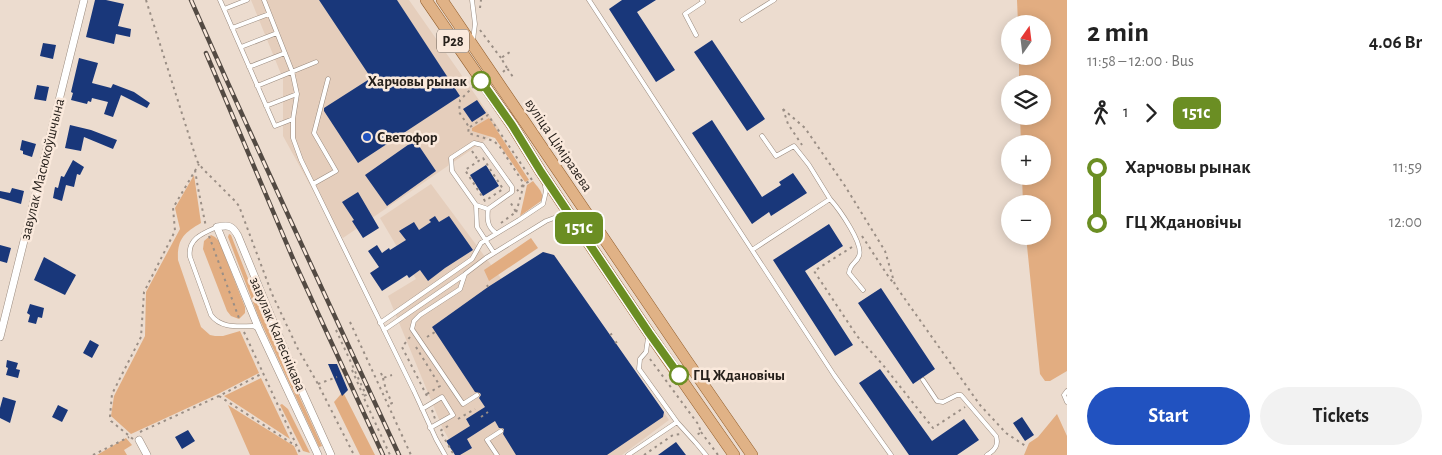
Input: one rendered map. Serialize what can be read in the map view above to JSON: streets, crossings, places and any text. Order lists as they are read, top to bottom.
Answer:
{
  "streets": {
    "main road": ["Р28", "вуліца Ціміразева"],
    "street": ["завулак Масюкоўшчына", "завулак Калеснікава"]
  },
  "places": ["Харчовы рынак", "Светофор", "ГЦ Ждановічы"],
  "lines": ["bus line 151с"],
  "north": "top",
  "page": {
    "on_map": "151с",
    "heading": ["2 min", "11:58 – 12:00 · Bus", "4.06 Br"],
    "map_buttons": ["+", "−"],
    "legs": ["1", "151с"],
    "list": [
      {
        "name": "Харчовы рынак",
        "value": "11:59"
      },
      {
        "name": "ГЦ Ждановічы",
        "value": "12:00"
      }
    ],
    "buttons": ["Start", "Tickets"]
  }
}
